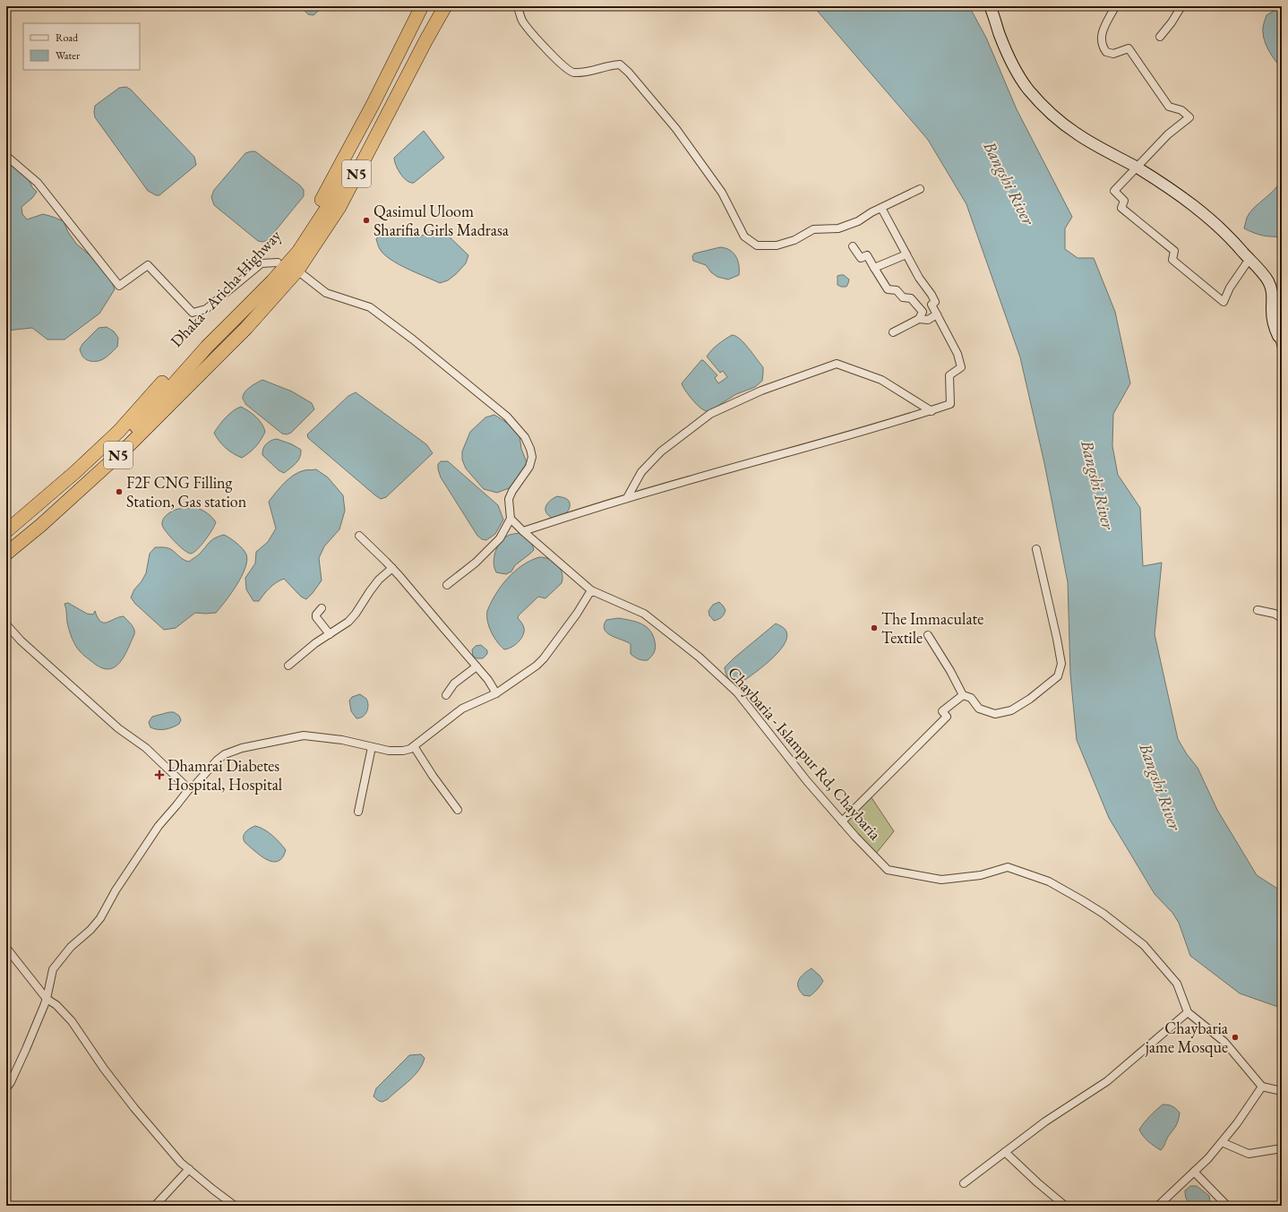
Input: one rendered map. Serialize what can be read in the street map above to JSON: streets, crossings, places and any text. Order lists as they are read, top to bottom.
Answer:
{
  "streets": {
    "highway": ["N5", "Dhaka - Aricha Highway"],
    "street": ["Chaybaria - Islampur Rd, Chaybaria"]
  },
  "crossings": [
    ["N5", "Dhaka - Aricha Highway"]
  ],
  "water": ["Bangshi River"],
  "places": {
    "other": [
      "Qasimul Uloom Sharifia Girls Madrasa",
      "F2F CNG Filling Station, Gas station",
      "The Immaculate Textile",
      "Chaybaria jame Mosque"
    ],
    "health": ["Dhamrai Diabetes Hospital, Hospital"]
  },
  "legend": ["Road", "Water"]
}
